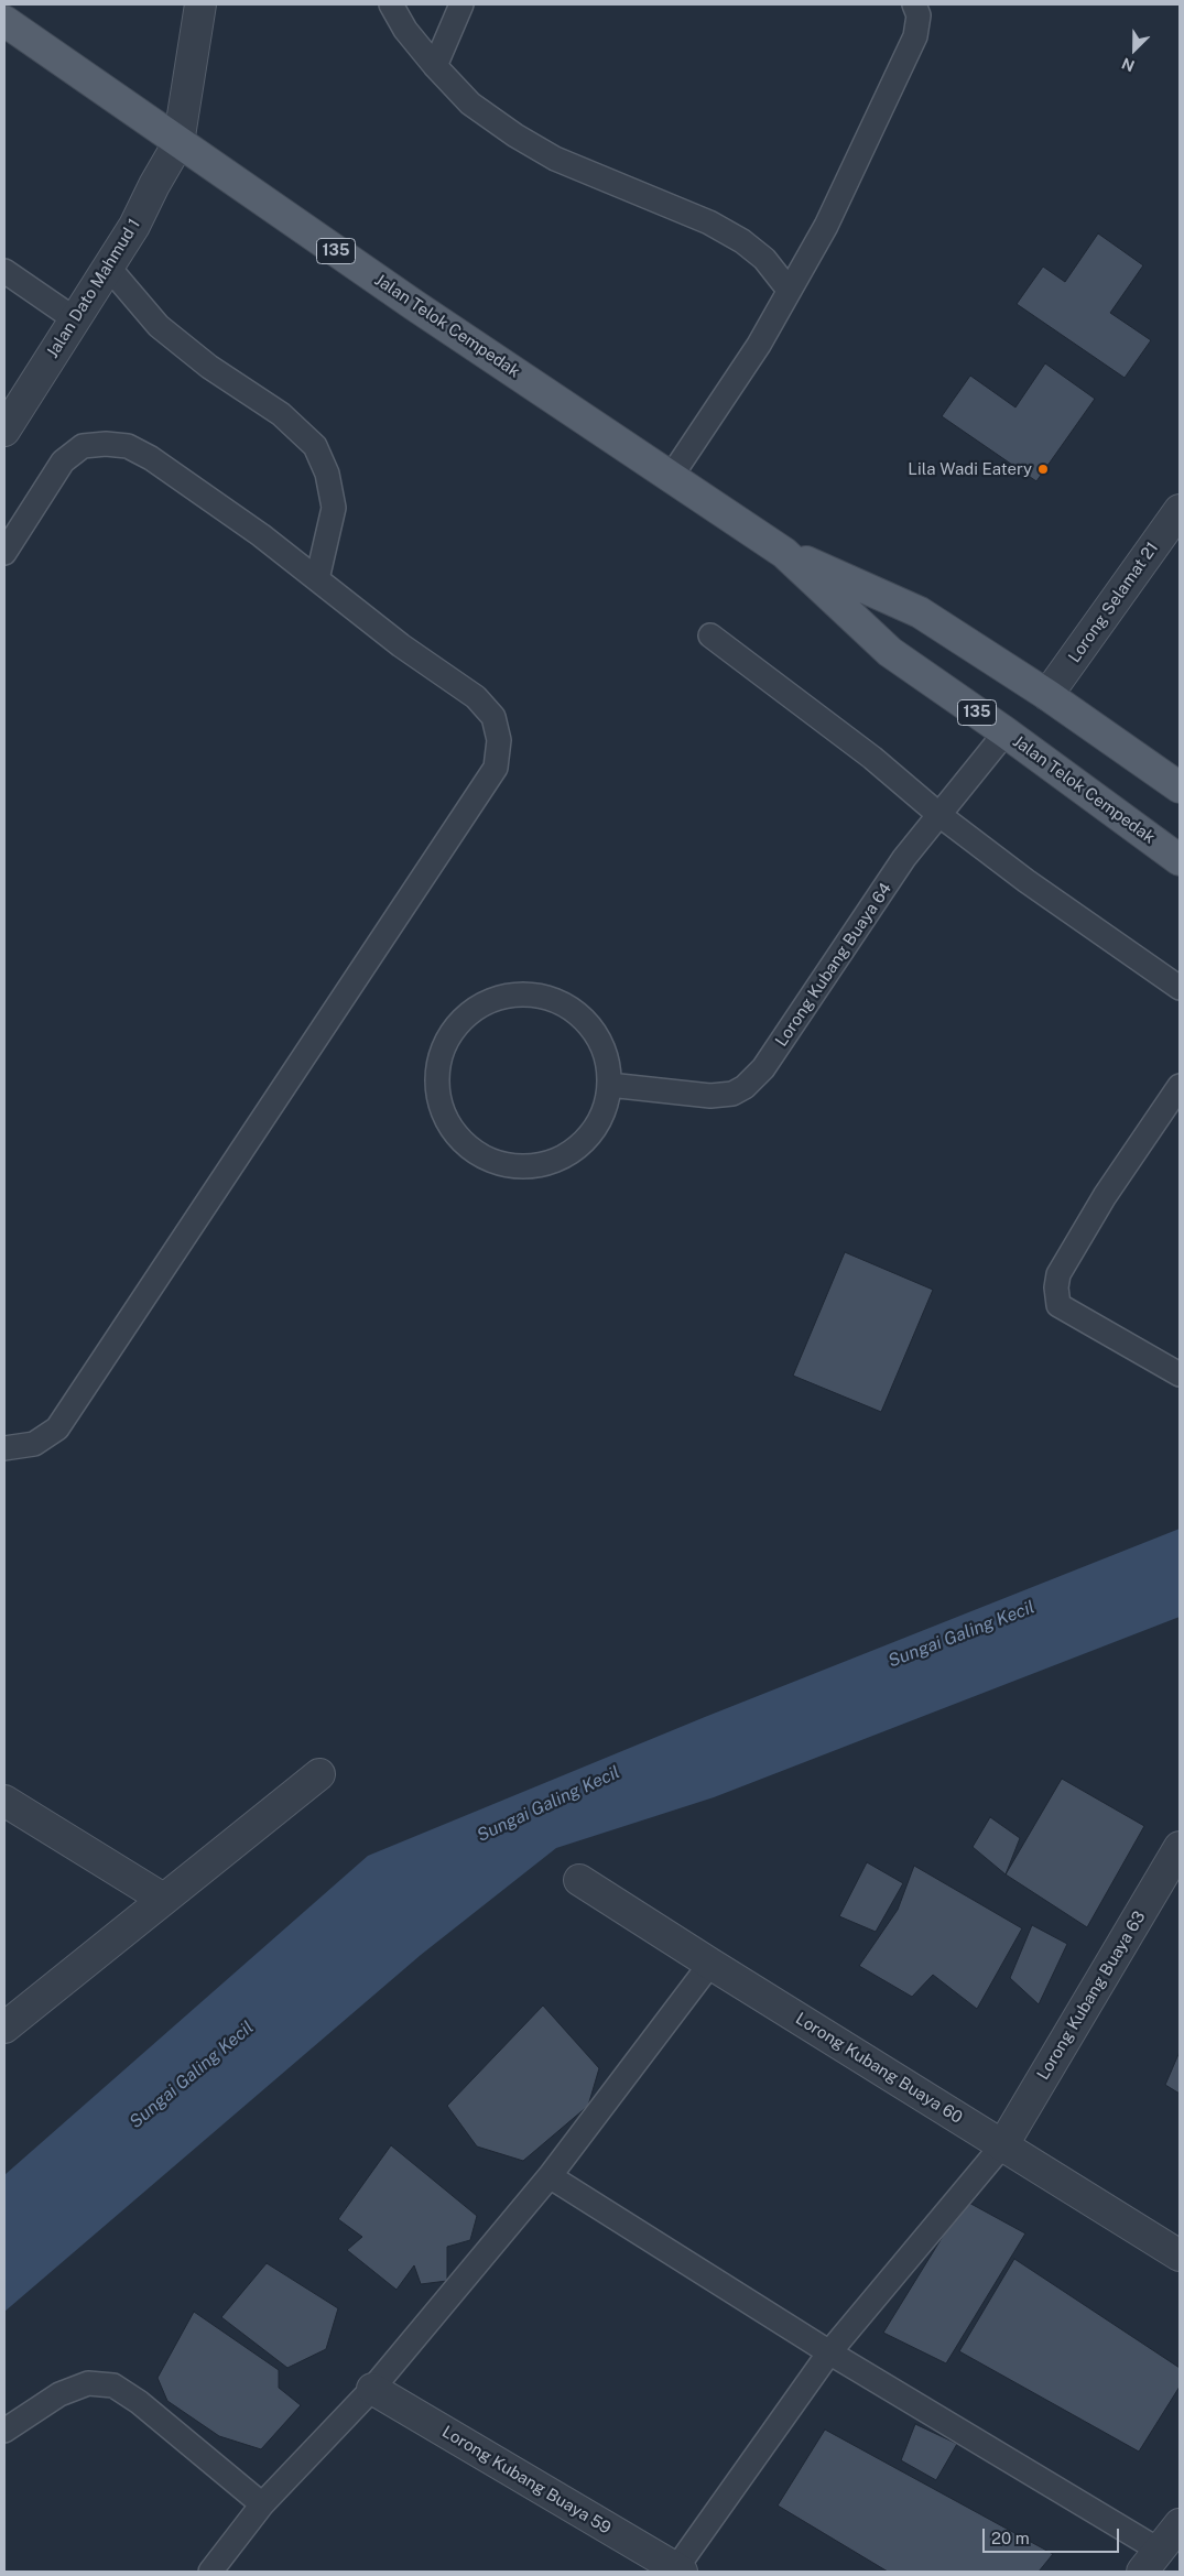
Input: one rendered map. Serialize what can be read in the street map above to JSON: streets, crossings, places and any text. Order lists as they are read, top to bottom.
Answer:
{
  "streets": {
    "main road": ["135", "Jalan Telok Cempedak"],
    "street": [
      "Jalan Dato Mahmud 1",
      "Lorong Selamat 21",
      "Lorong Kubang Buaya 63",
      "Lorong Kubang Buaya 60",
      "Lorong Kubang Buaya 59"
    ],
    "lane": ["Lorong Kubang Buaya 64"]
  },
  "crossings": [
    ["Jalan Dato Mahmud 1", "Jalan Telok Cempedak"],
    ["Jalan Telok Cempedak", "Lorong Selamat 21"],
    ["Jalan Telok Cempedak", "Lorong Kubang Buaya 64"],
    ["Lorong Kubang Buaya 63", "Lorong Kubang Buaya 60"]
  ],
  "water": ["Sungai Galing Kecil"],
  "places": ["Lila Wadi Eatery"],
  "scale_bar": "20 m",
  "north": "bottom left"
}
